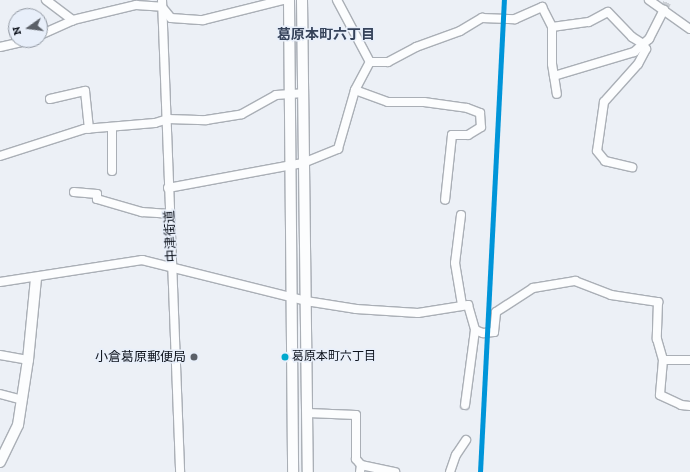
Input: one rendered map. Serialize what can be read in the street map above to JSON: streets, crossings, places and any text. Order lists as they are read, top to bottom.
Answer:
{
  "streets": {
    "street": ["中津街道"]
  },
  "districts": ["葛原本町六丁目"],
  "places": ["小倉葛原郵便局", "葛原本町六丁目"],
  "north": "left"
}
